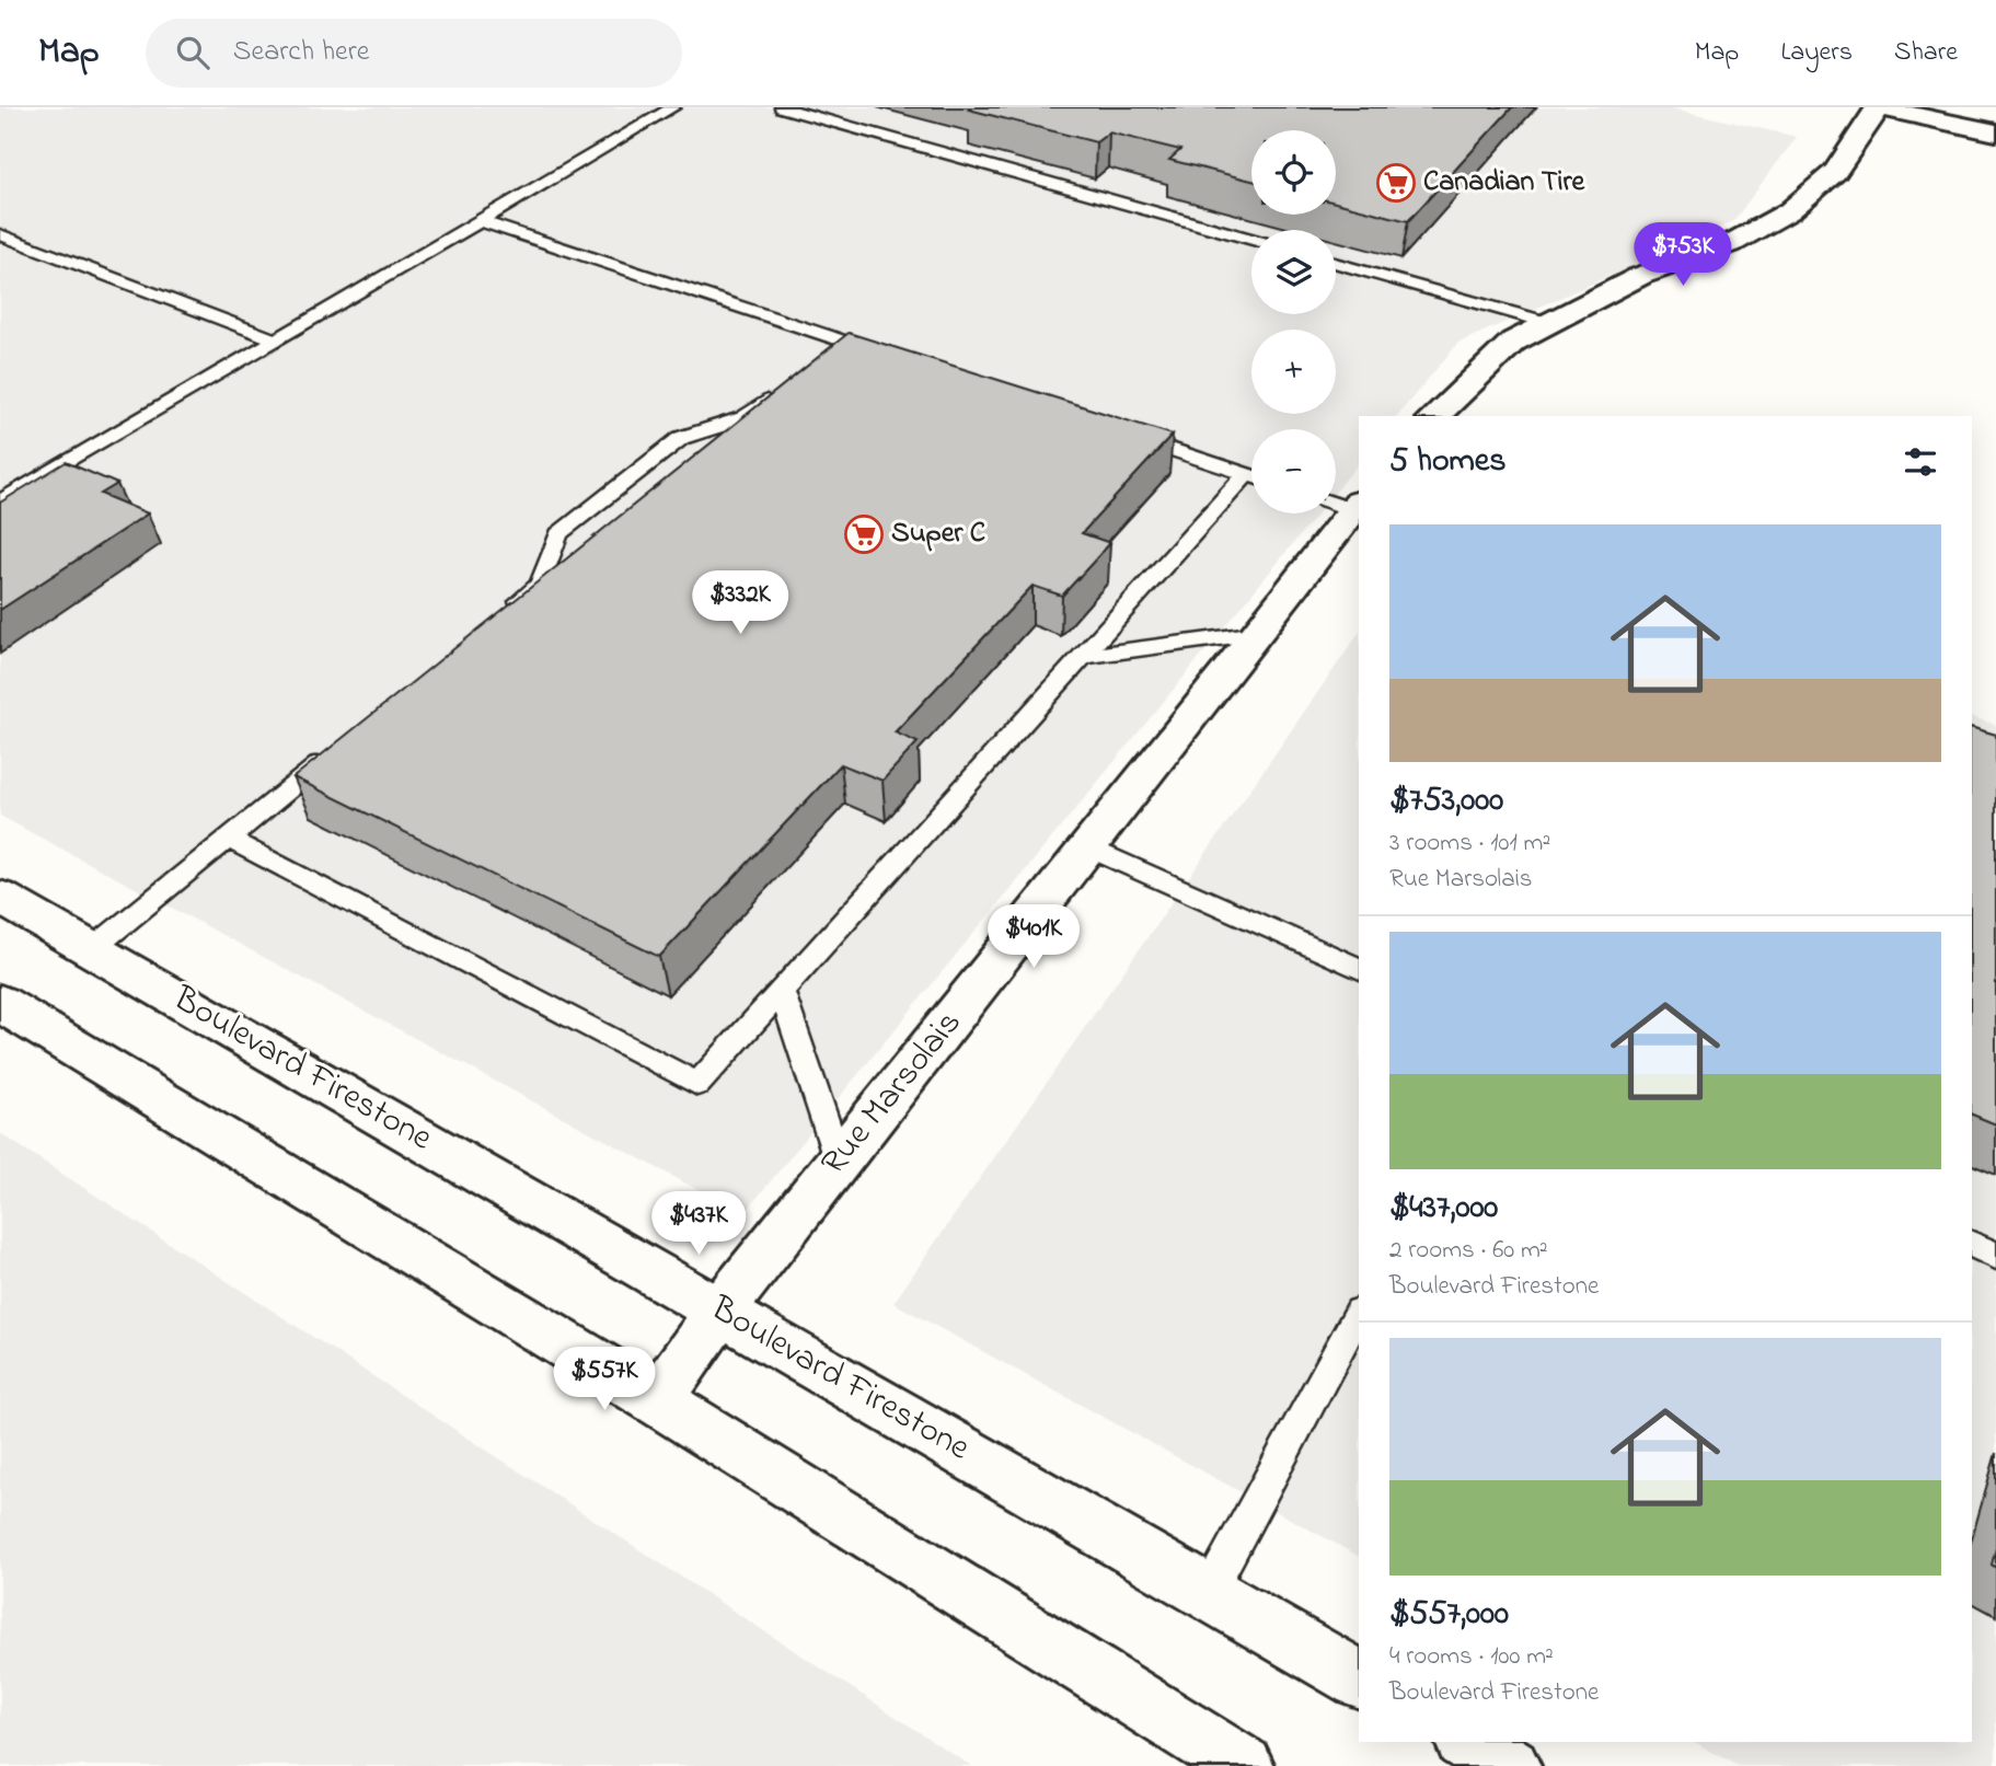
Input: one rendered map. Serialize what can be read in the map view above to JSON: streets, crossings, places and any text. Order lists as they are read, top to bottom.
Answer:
{
  "streets": {
    "street": ["Boulevard Firestone", "Rue Marsolais"]
  },
  "crossings": [
    ["Boulevard Firestone", "Rue Marsolais"]
  ],
  "places": {
    "supermarket": ["Canadian Tire", "Super C"]
  },
  "page": {
    "header": "Map",
    "search": "Search here",
    "nav": ["Map", "Layers", "Share"],
    "map_buttons": ["+", "−"],
    "price": [
      "$753K",
      "$332K",
      "$401K",
      "$437K",
      "$557K"
    ],
    "heading": "5 homes",
    "list": [
      {
        "name": "$753,000",
        "note": "3 rooms · 101 m² · Rue Marsolais"
      },
      {
        "name": "$437,000",
        "note": "2 rooms · 60 m² · Boulevard Firestone"
      },
      {
        "name": "$557,000",
        "note": "4 rooms · 100 m² · Boulevard Firestone"
      }
    ]
  }
}
